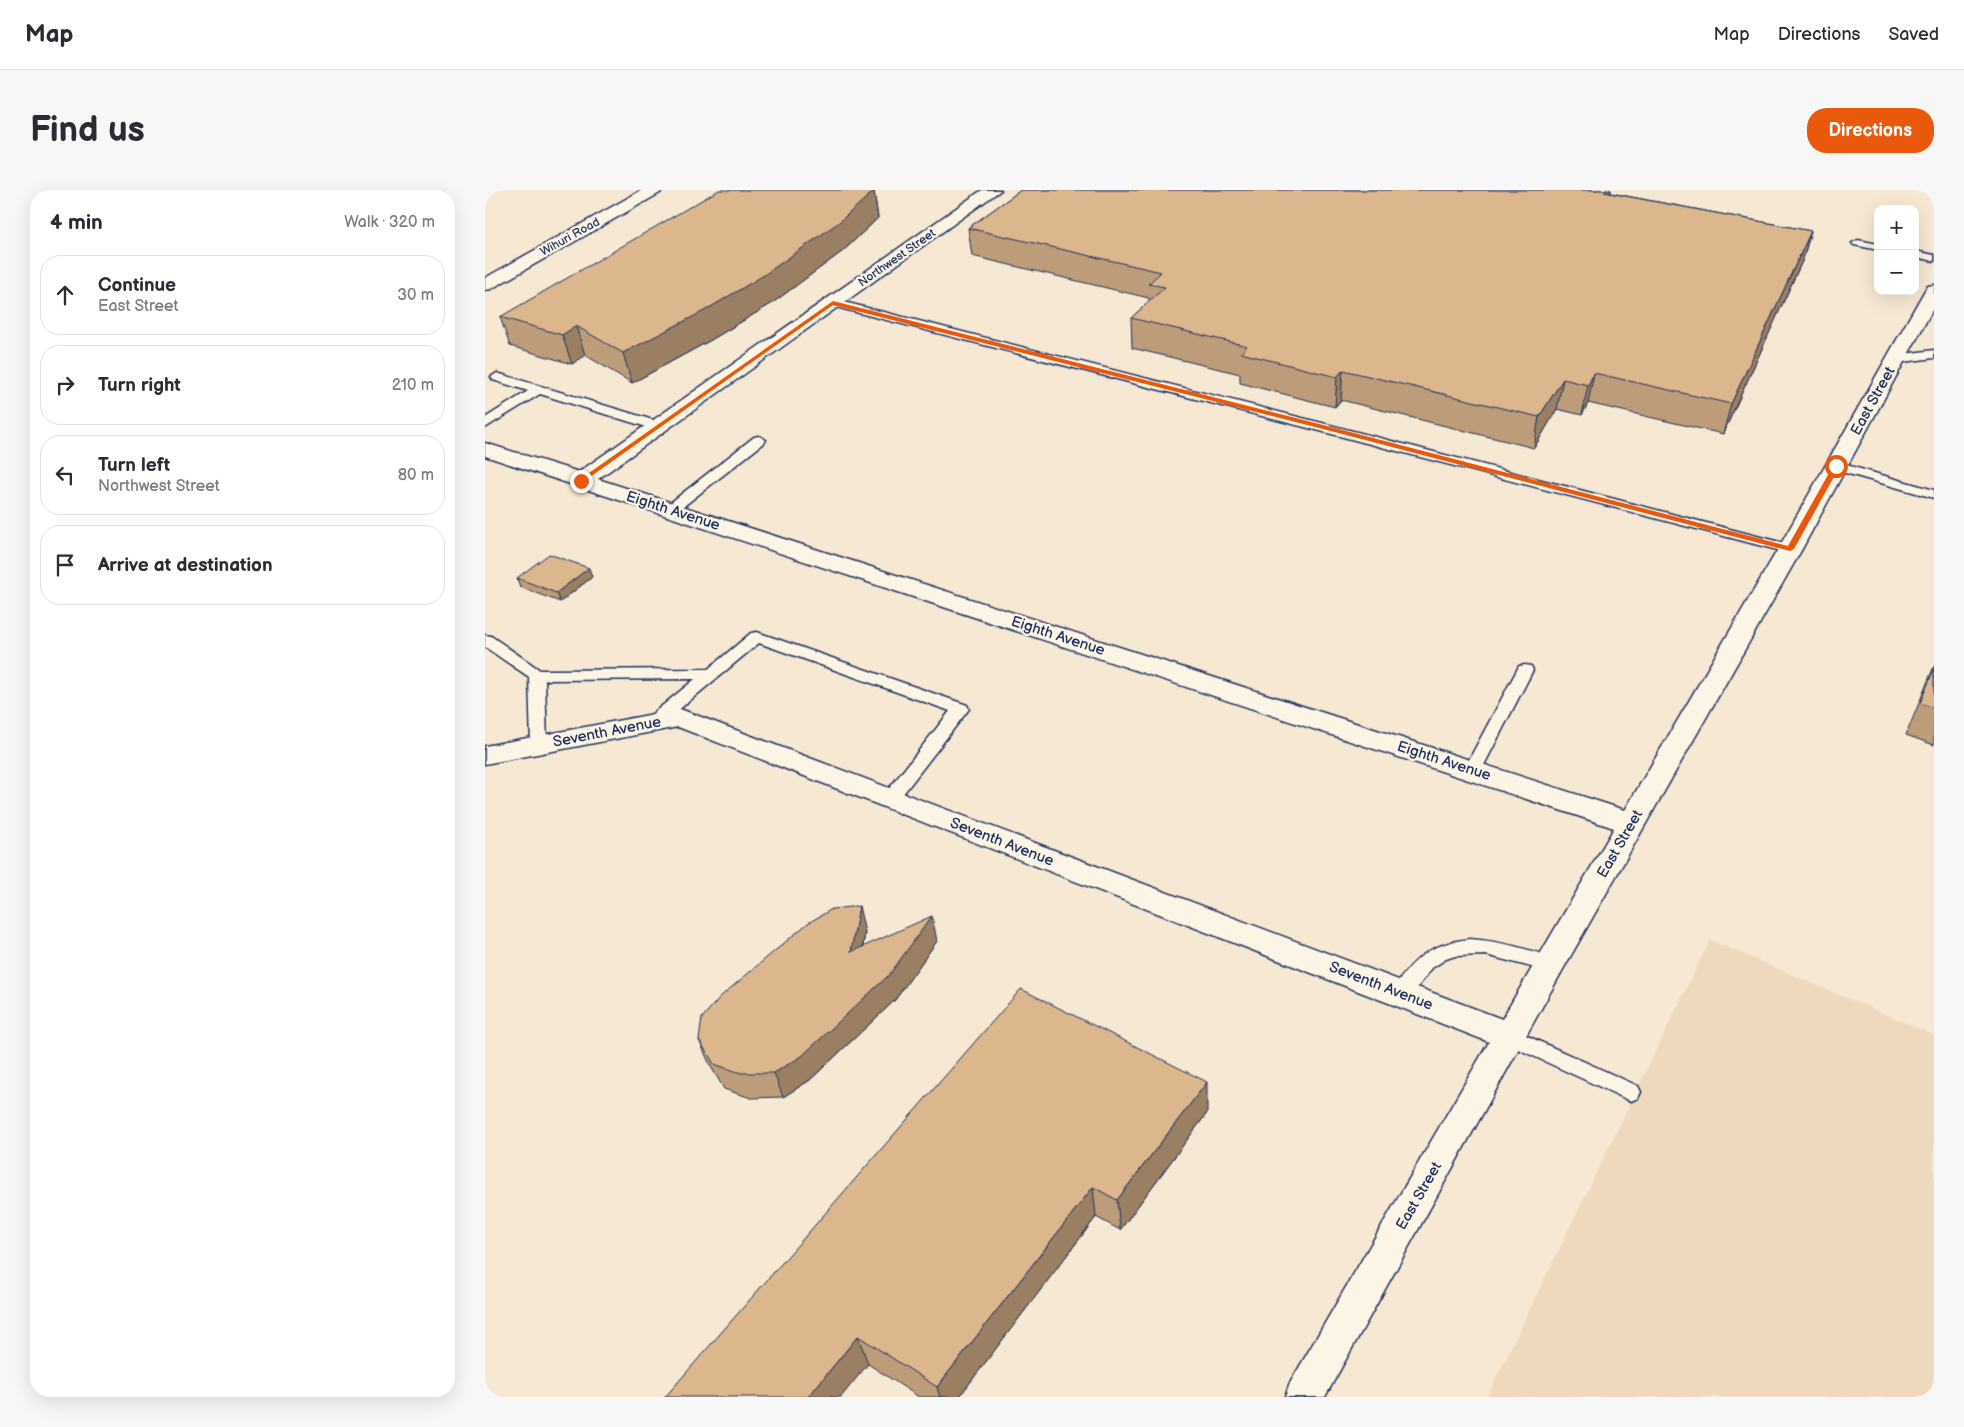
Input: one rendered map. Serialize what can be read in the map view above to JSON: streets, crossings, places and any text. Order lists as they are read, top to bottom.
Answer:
{
  "streets": {
    "street": [
      "Wihuri Road",
      "Northwest Street",
      "East Street",
      "Eighth Avenue",
      "Seventh Avenue"
    ]
  },
  "crossings": [
    ["Northwest Street", "Eighth Avenue"],
    ["East Street", "Eighth Avenue"],
    ["East Street", "Seventh Avenue"]
  ],
  "page": {
    "header": "Map",
    "nav": ["Map", "Directions", "Saved"],
    "buttons": "Directions",
    "title": "Find us",
    "heading": ["4 min", "Walk · 320 m"],
    "map_buttons": ["+", "−"],
    "list": [
      ["Continue", "East Street", "30 m"],
      ["Turn right", "210 m"],
      ["Turn left", "Northwest Street", "80 m"],
      "Arrive at destination"
    ]
  }
}
